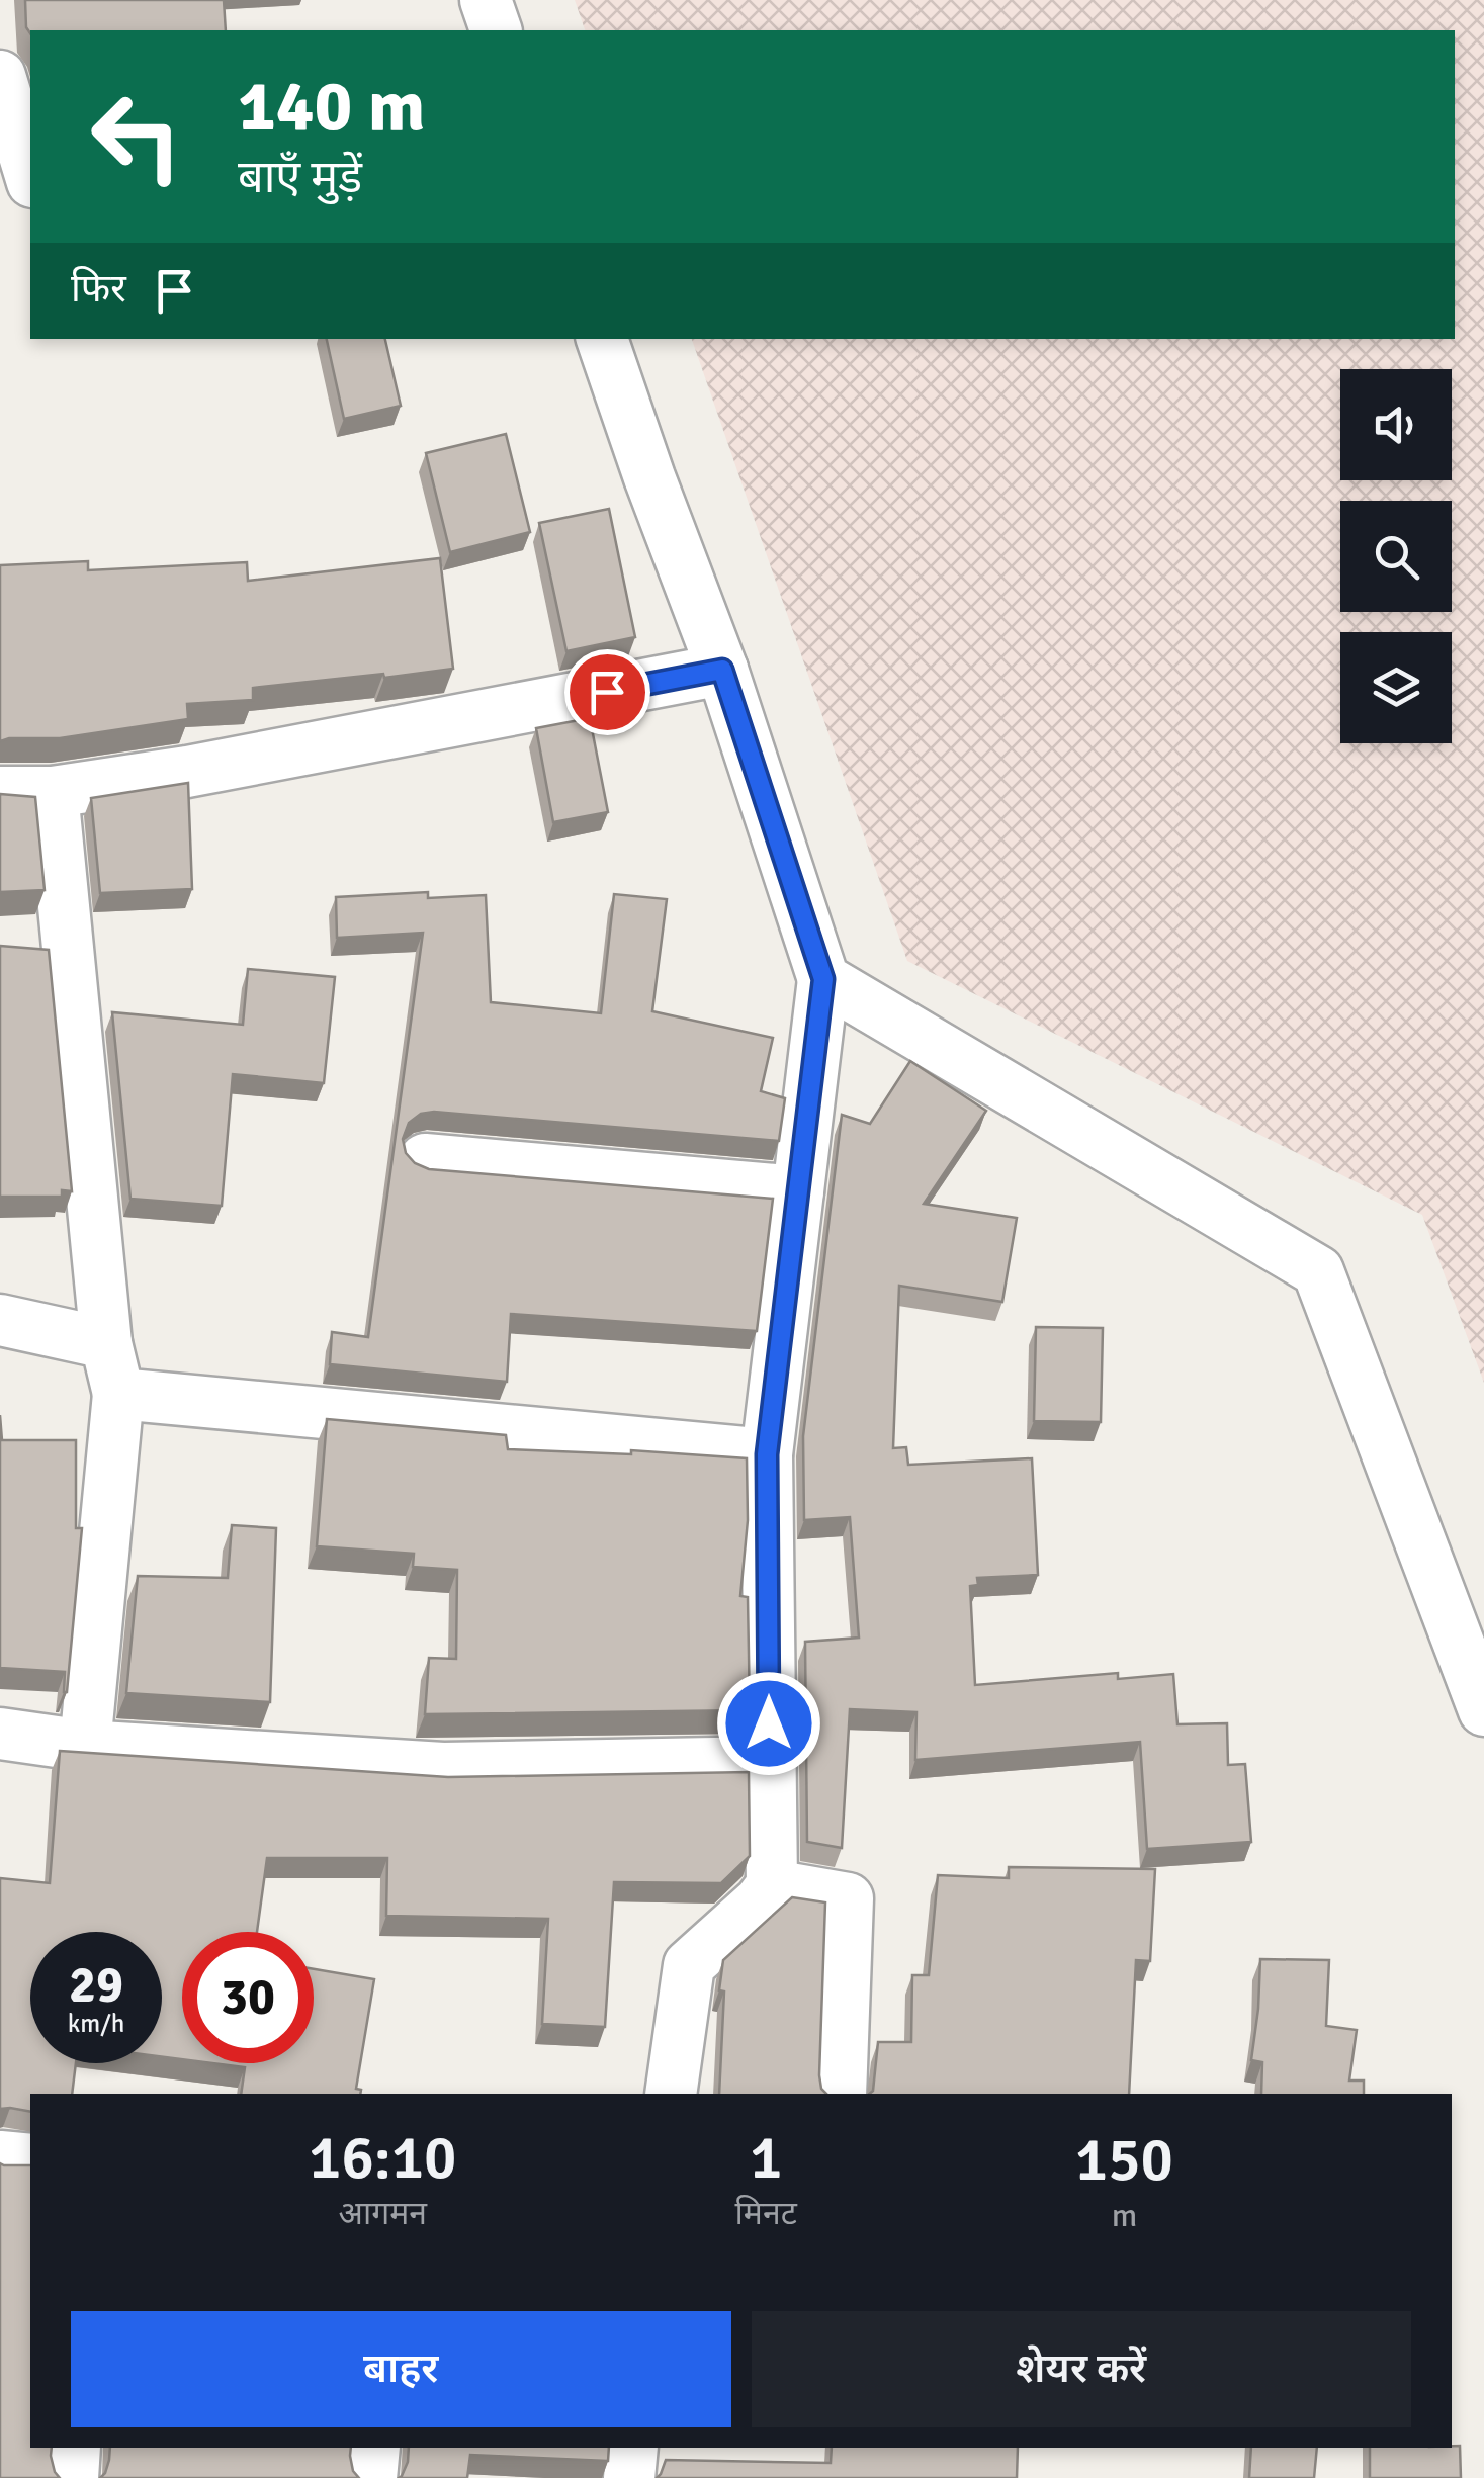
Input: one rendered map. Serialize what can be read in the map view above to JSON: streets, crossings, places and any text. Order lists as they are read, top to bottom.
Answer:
{
  "page": {
    "turn": ["140 m", "बाएँ मुड़ें"],
    "then": "फिर",
    "speed": "29 km/h",
    "limit": "30",
    "eta": [
      "16:10",
      "आगमन",
      "1",
      "मिनट",
      "150",
      "m"
    ],
    "buttons": ["बाहर", "शेयर करें"]
  }
}
